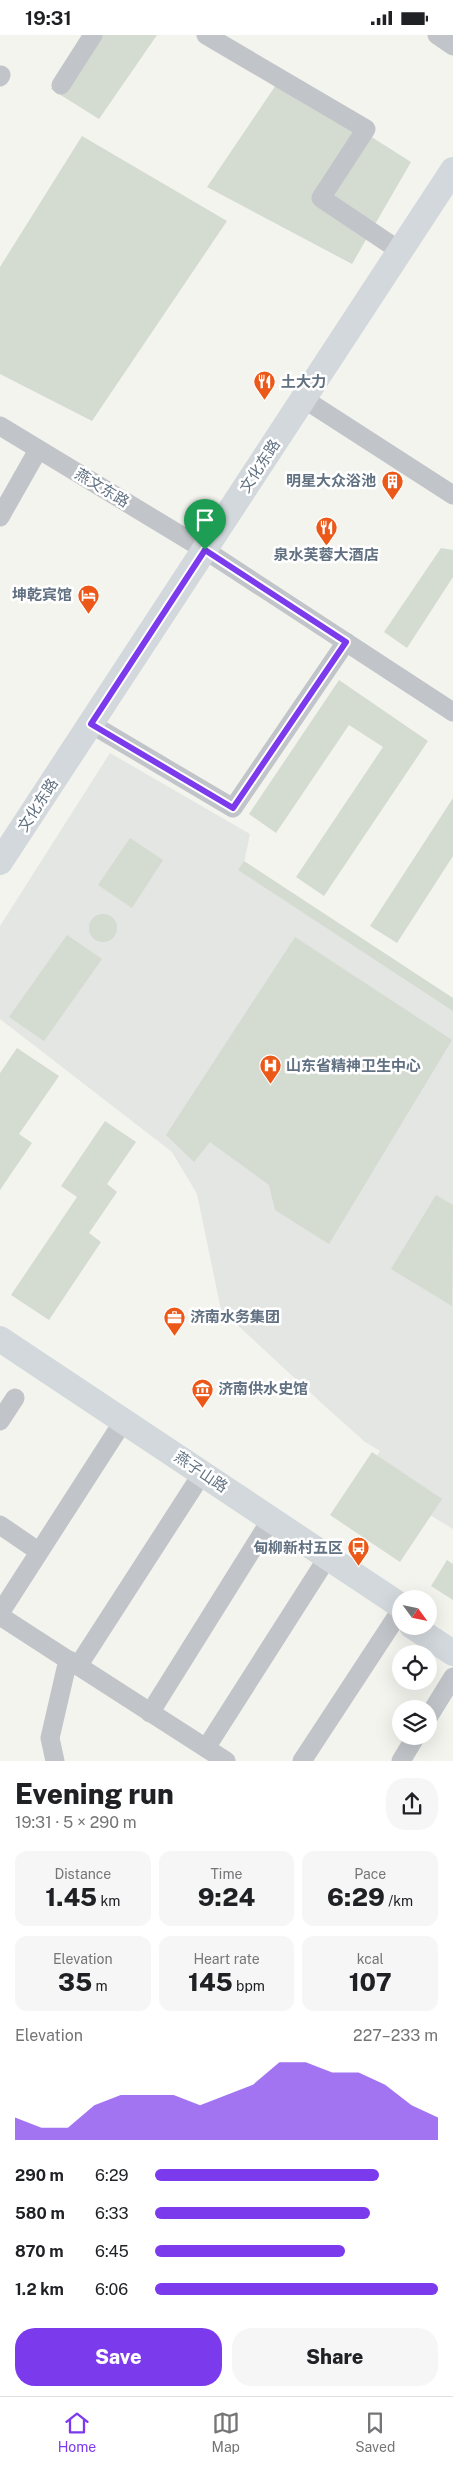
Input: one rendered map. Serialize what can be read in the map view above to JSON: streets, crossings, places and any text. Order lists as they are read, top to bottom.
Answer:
{
  "streets": {
    "street": ["文化东路", "燕文东路", "燕子山路"]
  },
  "crossings": [
    ["文化东路", "燕文东路"]
  ],
  "places": {
    "restaurant": ["土大力", "泉水芙蓉大酒店"],
    "building": ["明星大众浴池"],
    "hotel": ["坤乾宾馆"],
    "hospital": ["山东省精神卫生中心"],
    "office": ["济南水务集团"],
    "museum": ["济南供水史馆"],
    "bus stop": ["甸柳新村五区"]
  },
  "north": "bottom right",
  "page": {
    "status": "19:31",
    "heading": ["Evening run", "19:31 · 5 × 290 m"],
    "stats": [
      ["Distance", "1.45 km"],
      ["Time", "9:24"],
      ["Pace", "6:29 /km"],
      ["Elevation", "35 m"],
      ["Heart rate", "145 bpm"],
      ["kcal", "107"]
    ],
    "chart": ["Elevation", "227–233 m"],
    "list": [
      {
        "name": "290 m",
        "note": "6:29"
      },
      {
        "name": "580 m",
        "note": "6:33"
      },
      {
        "name": "870 m",
        "note": "6:45"
      },
      {
        "name": "1.2 km",
        "note": "6:06"
      }
    ],
    "buttons": ["Save", "Share"],
    "tabs": ["Home", "Map", "Saved"]
  }
}
